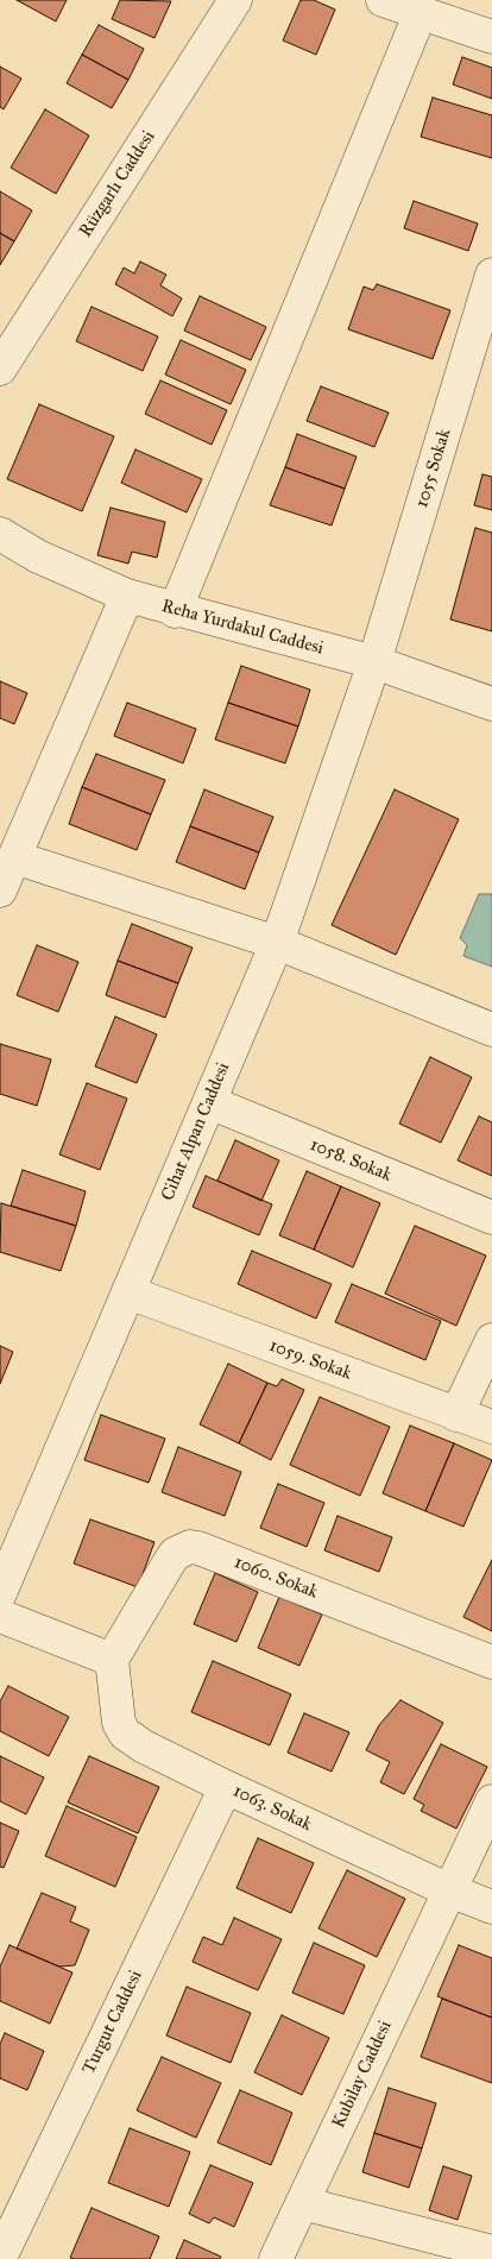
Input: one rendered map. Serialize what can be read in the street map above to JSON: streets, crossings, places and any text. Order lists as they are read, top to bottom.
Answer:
{
  "streets": {
    "street": [
      "Rüzgarlı Caddesi",
      "1055 Sokak",
      "Reha Yurdakul Caddesi",
      "Cihat Alpan Caddesi",
      "1058. Sokak",
      "1059. Sokak",
      "1060. Sokak",
      "1063. Sokak",
      "Turgut Caddesi",
      "Kubilay Caddesi"
    ]
  },
  "crossings": [
    ["1055 Sokak", "Reha Yurdakul Caddesi"],
    ["1055 Sokak", "Cihat Alpan Caddesi"],
    ["Reha Yurdakul Caddesi", "Cihat Alpan Caddesi"],
    ["Cihat Alpan Caddesi", "1058. Sokak"],
    ["Cihat Alpan Caddesi", "1059. Sokak"],
    ["1060. Sokak", "1063. Sokak"],
    ["1063. Sokak", "Turgut Caddesi"],
    ["1063. Sokak", "Kubilay Caddesi"]
  ]
}
